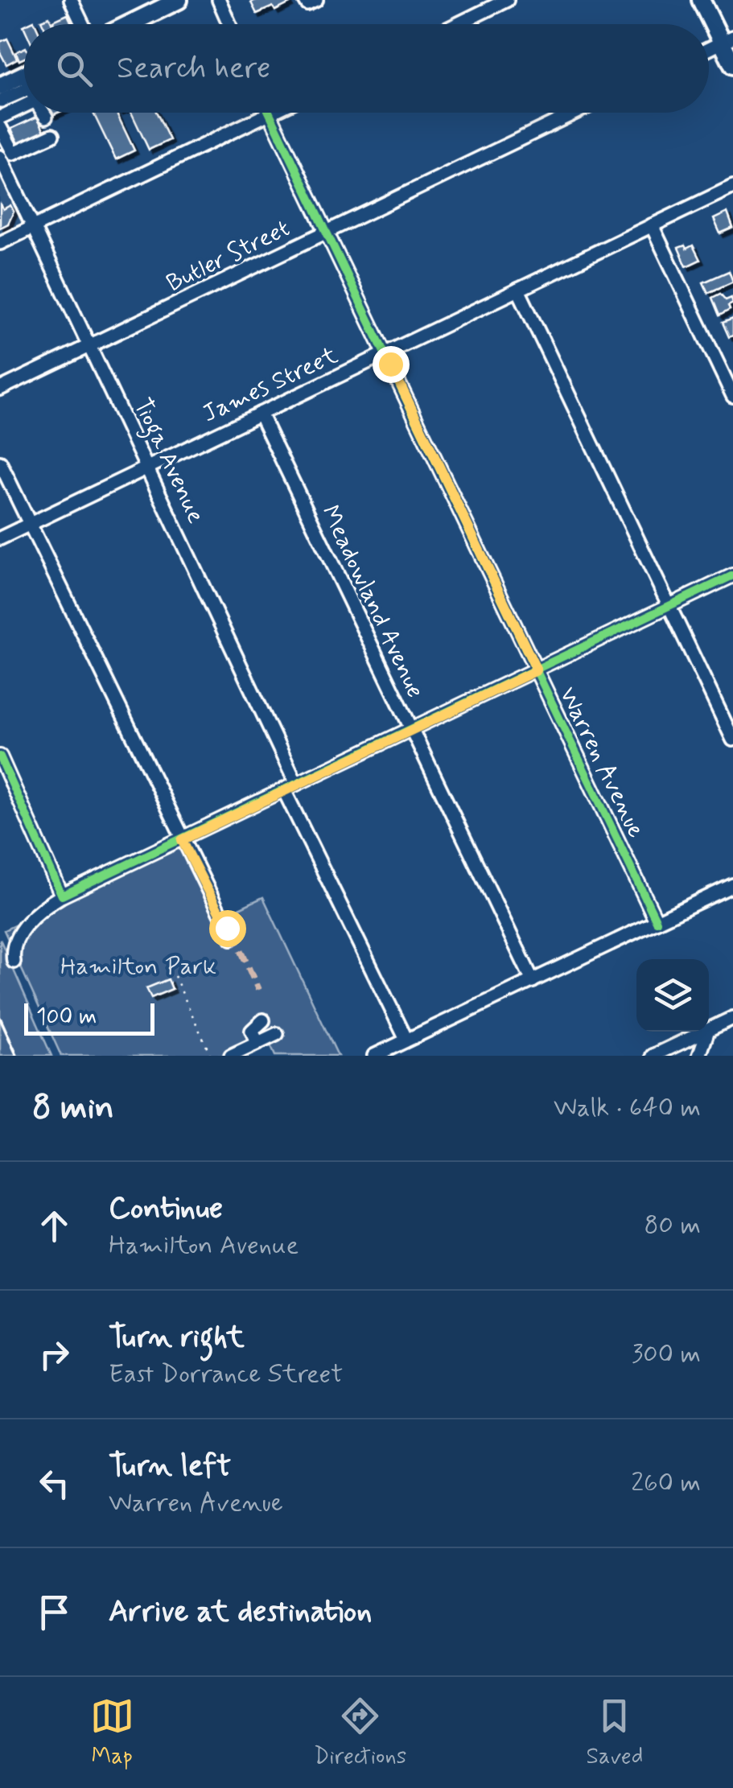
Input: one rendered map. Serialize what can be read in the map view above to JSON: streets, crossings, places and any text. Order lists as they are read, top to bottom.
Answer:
{
  "streets": {
    "street": [
      "Butler Street",
      "James Street",
      "Tioga Avenue",
      "Meadowland Avenue",
      "Warren Avenue"
    ]
  },
  "crossings": [
    ["Butler Street", "Tioga Avenue"],
    ["Butler Street", "Warren Avenue"],
    ["James Street", "Tioga Avenue"],
    ["James Street", "Meadowland Avenue"],
    ["James Street", "Warren Avenue"]
  ],
  "parks": ["Hamilton Park"],
  "scale_bar": "100 m",
  "page": {
    "search": "Search here",
    "scale": "100 m",
    "heading": ["8 min", "Walk · 640 m"],
    "list": [
      ["Continue", "Hamilton Avenue", "80 m"],
      ["Turn right", "East Dorrance Street", "300 m"],
      ["Turn left", "Warren Avenue", "260 m"],
      "Arrive at destination"
    ],
    "nav": ["Map", "Directions", "Saved"]
  }
}
